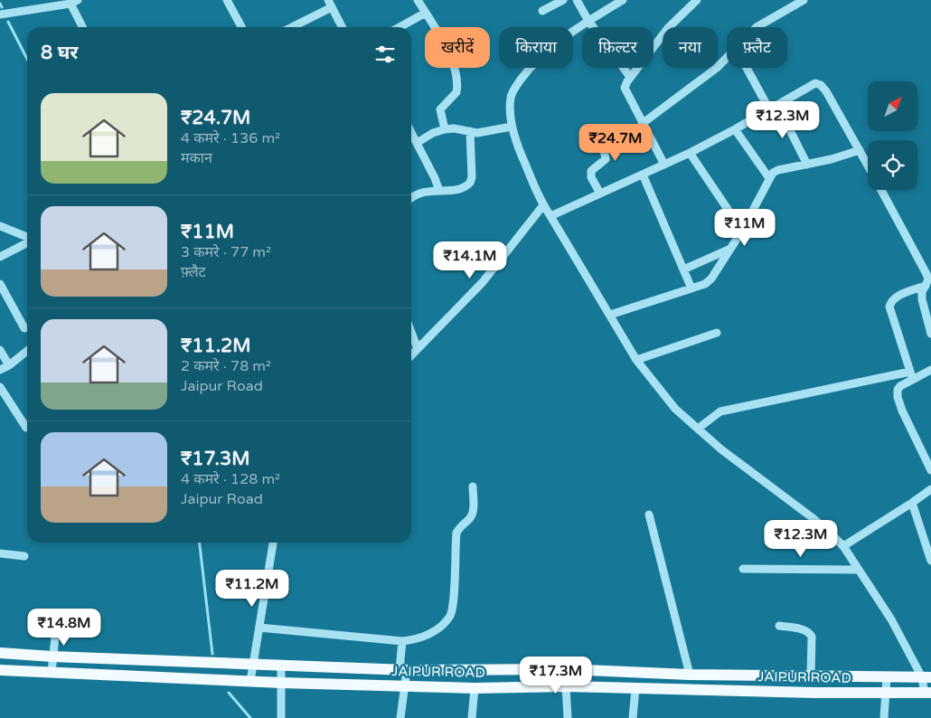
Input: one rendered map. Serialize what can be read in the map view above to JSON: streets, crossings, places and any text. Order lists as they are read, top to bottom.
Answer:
{
  "streets": {
    "main road": ["JAIPUR ROAD"]
  },
  "north": "top right",
  "page": {
    "chip": [
      "खरीदें",
      "किराया",
      "फ़िल्टर",
      "नया",
      "फ़्लैट"
    ],
    "heading": "8 घर",
    "list": [
      {
        "name": "₹24.7M",
        "note": "4 कमरे · 136 m² · मकान"
      },
      {
        "name": "₹11M",
        "note": "3 कमरे · 77 m² · फ़्लैट"
      },
      {
        "name": "₹11.2M",
        "note": "2 कमरे · 78 m² · Jaipur Road"
      },
      {
        "name": "₹17.3M",
        "note": "4 कमरे · 128 m² · Jaipur Road"
      }
    ],
    "price": [
      "₹12.3M",
      "₹24.7M",
      "₹11M",
      "₹14.1M",
      "₹12.3M",
      "₹11.2M",
      "₹14.8M",
      "₹17.3M"
    ]
  }
}
